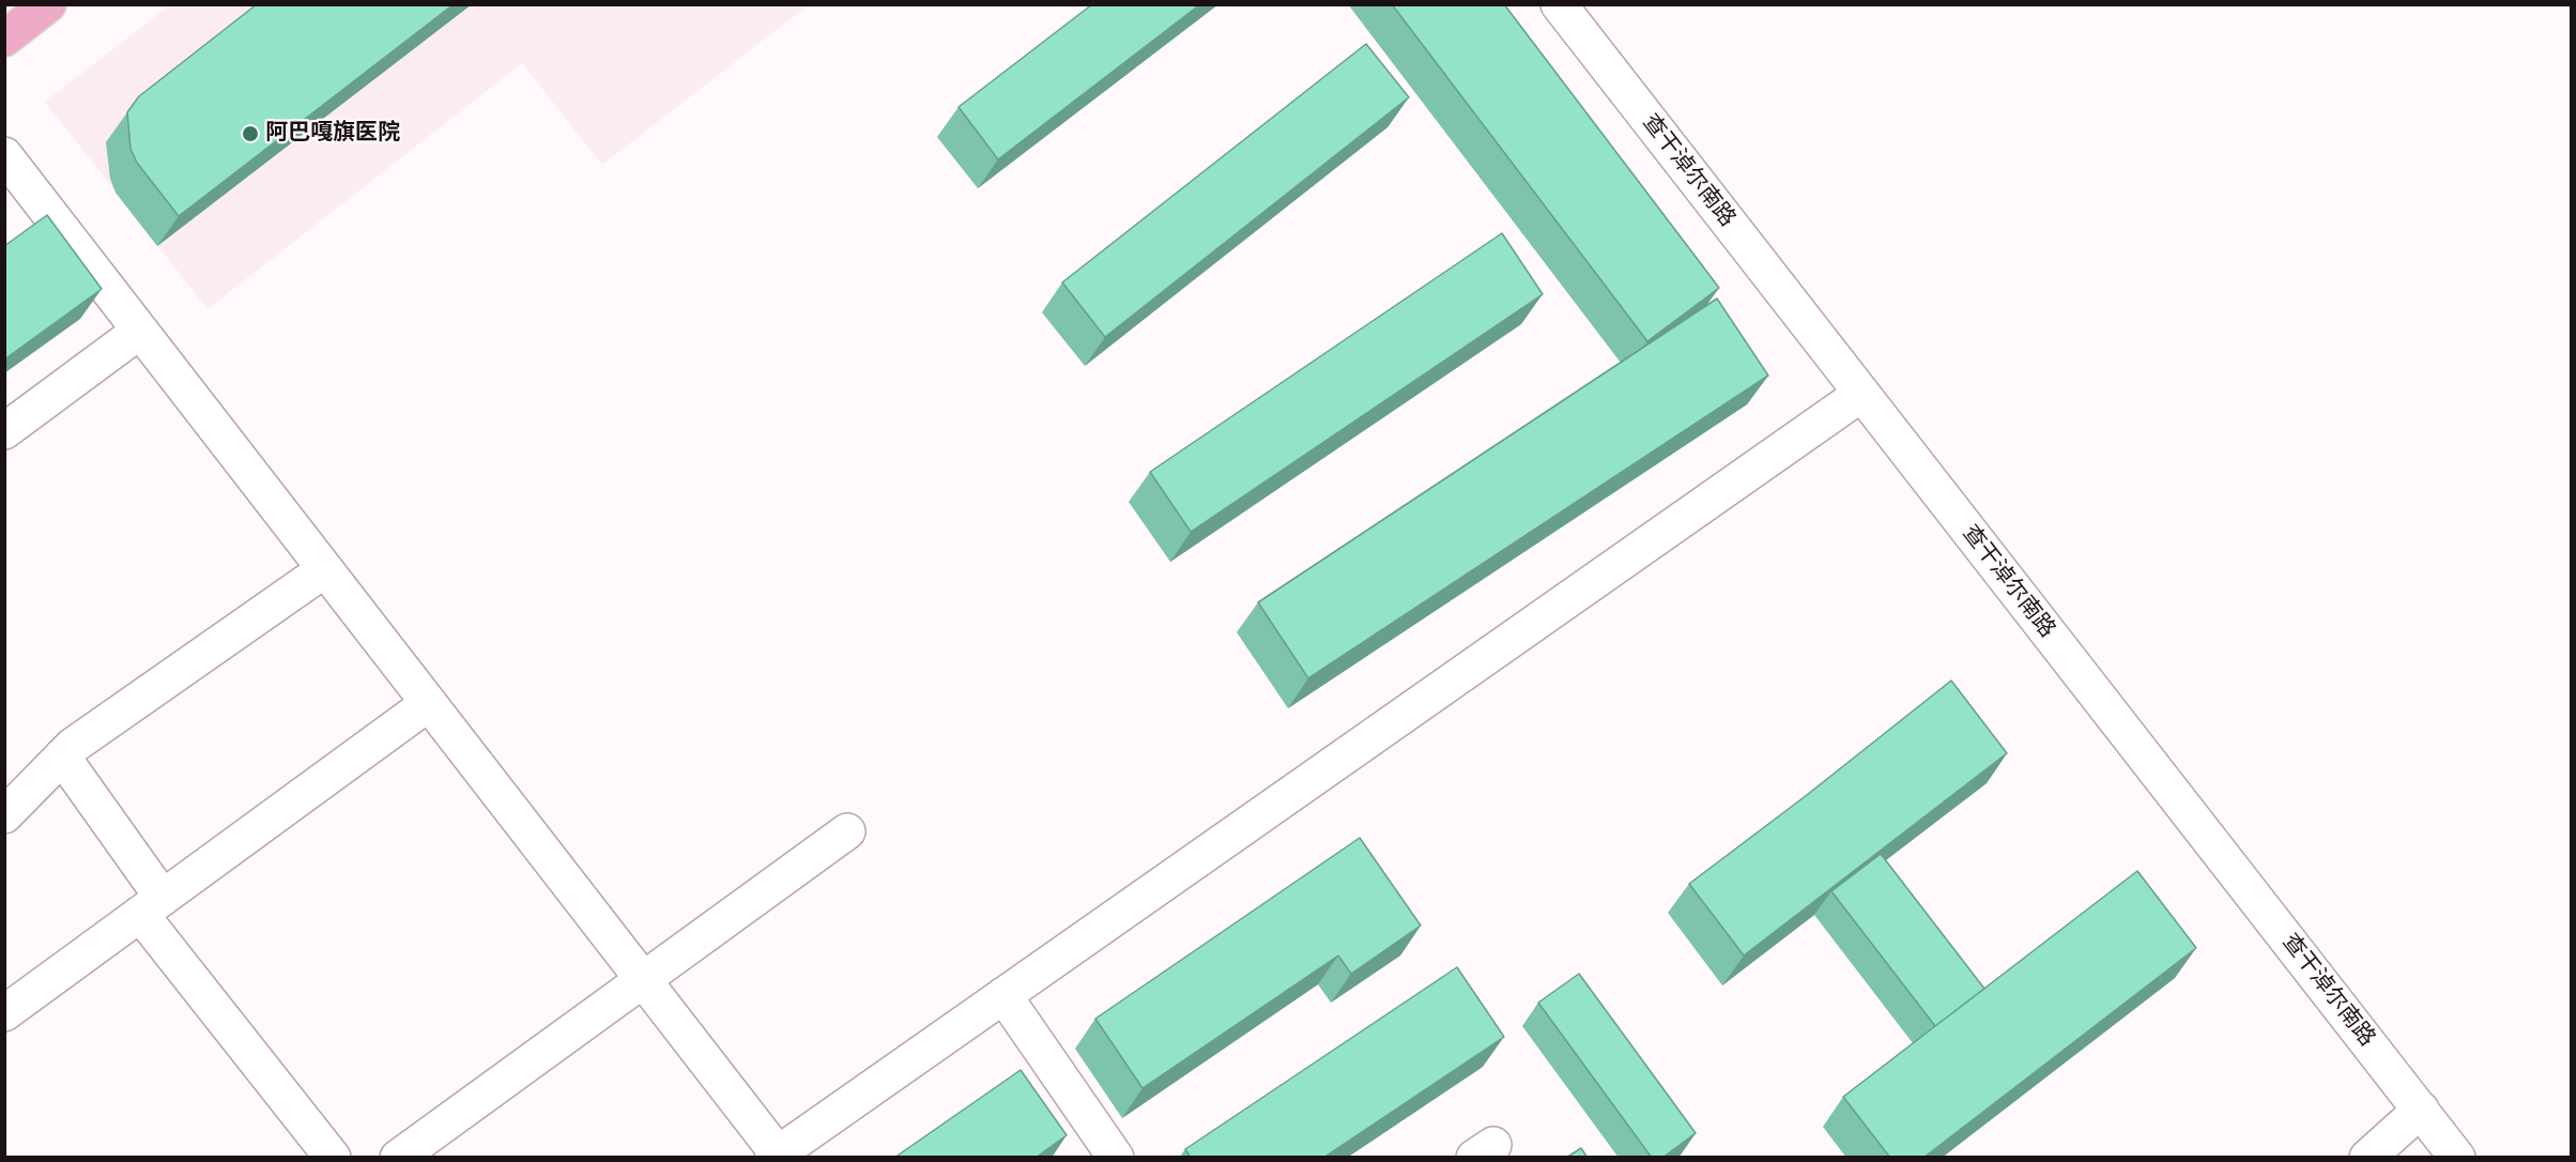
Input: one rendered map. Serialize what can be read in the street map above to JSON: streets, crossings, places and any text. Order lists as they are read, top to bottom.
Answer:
{
  "streets": {
    "street": ["查干淖尔南路"]
  },
  "places": ["阿巴嘎旗医院"]
}
